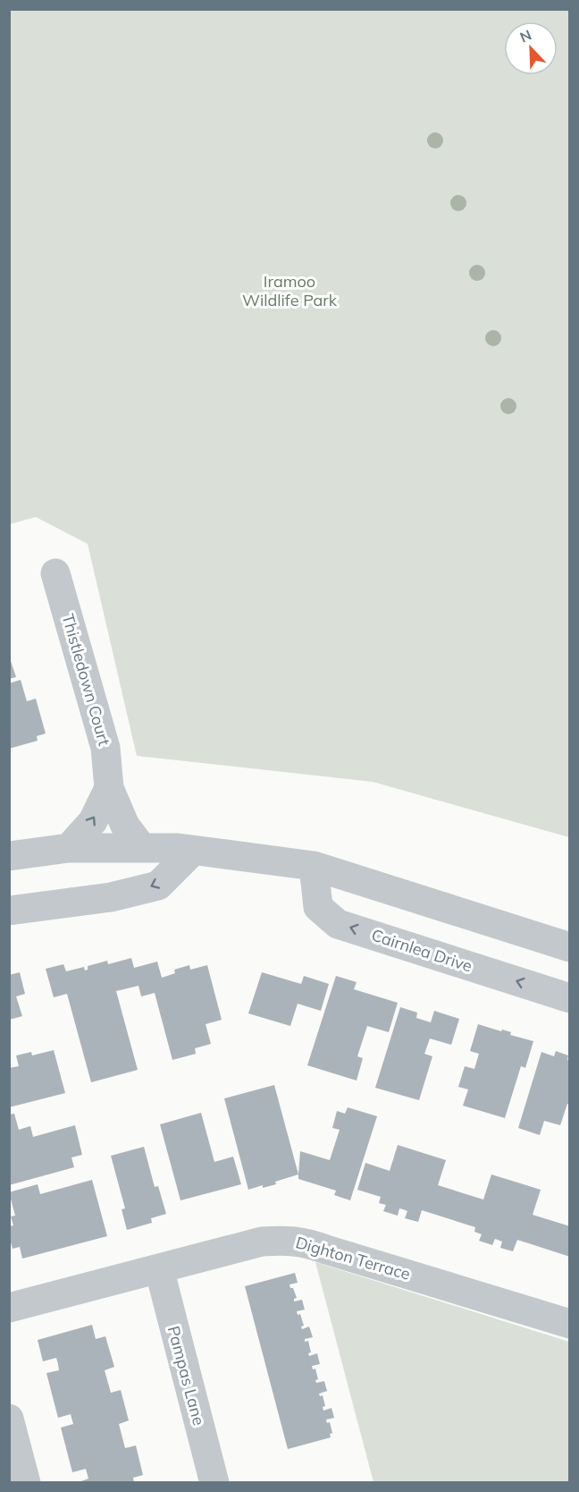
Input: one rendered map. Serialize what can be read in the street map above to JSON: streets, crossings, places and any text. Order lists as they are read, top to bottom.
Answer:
{
  "streets": {
    "street": [
      "Thistledown Court",
      "Cairnlea Drive",
      "Dighton Terrace",
      "Pampas Lane"
    ]
  },
  "crossings": [
    ["Dighton Terrace", "Pampas Lane"]
  ],
  "parks": ["Iramoo Wildlife Park"],
  "north": "top left"
}
